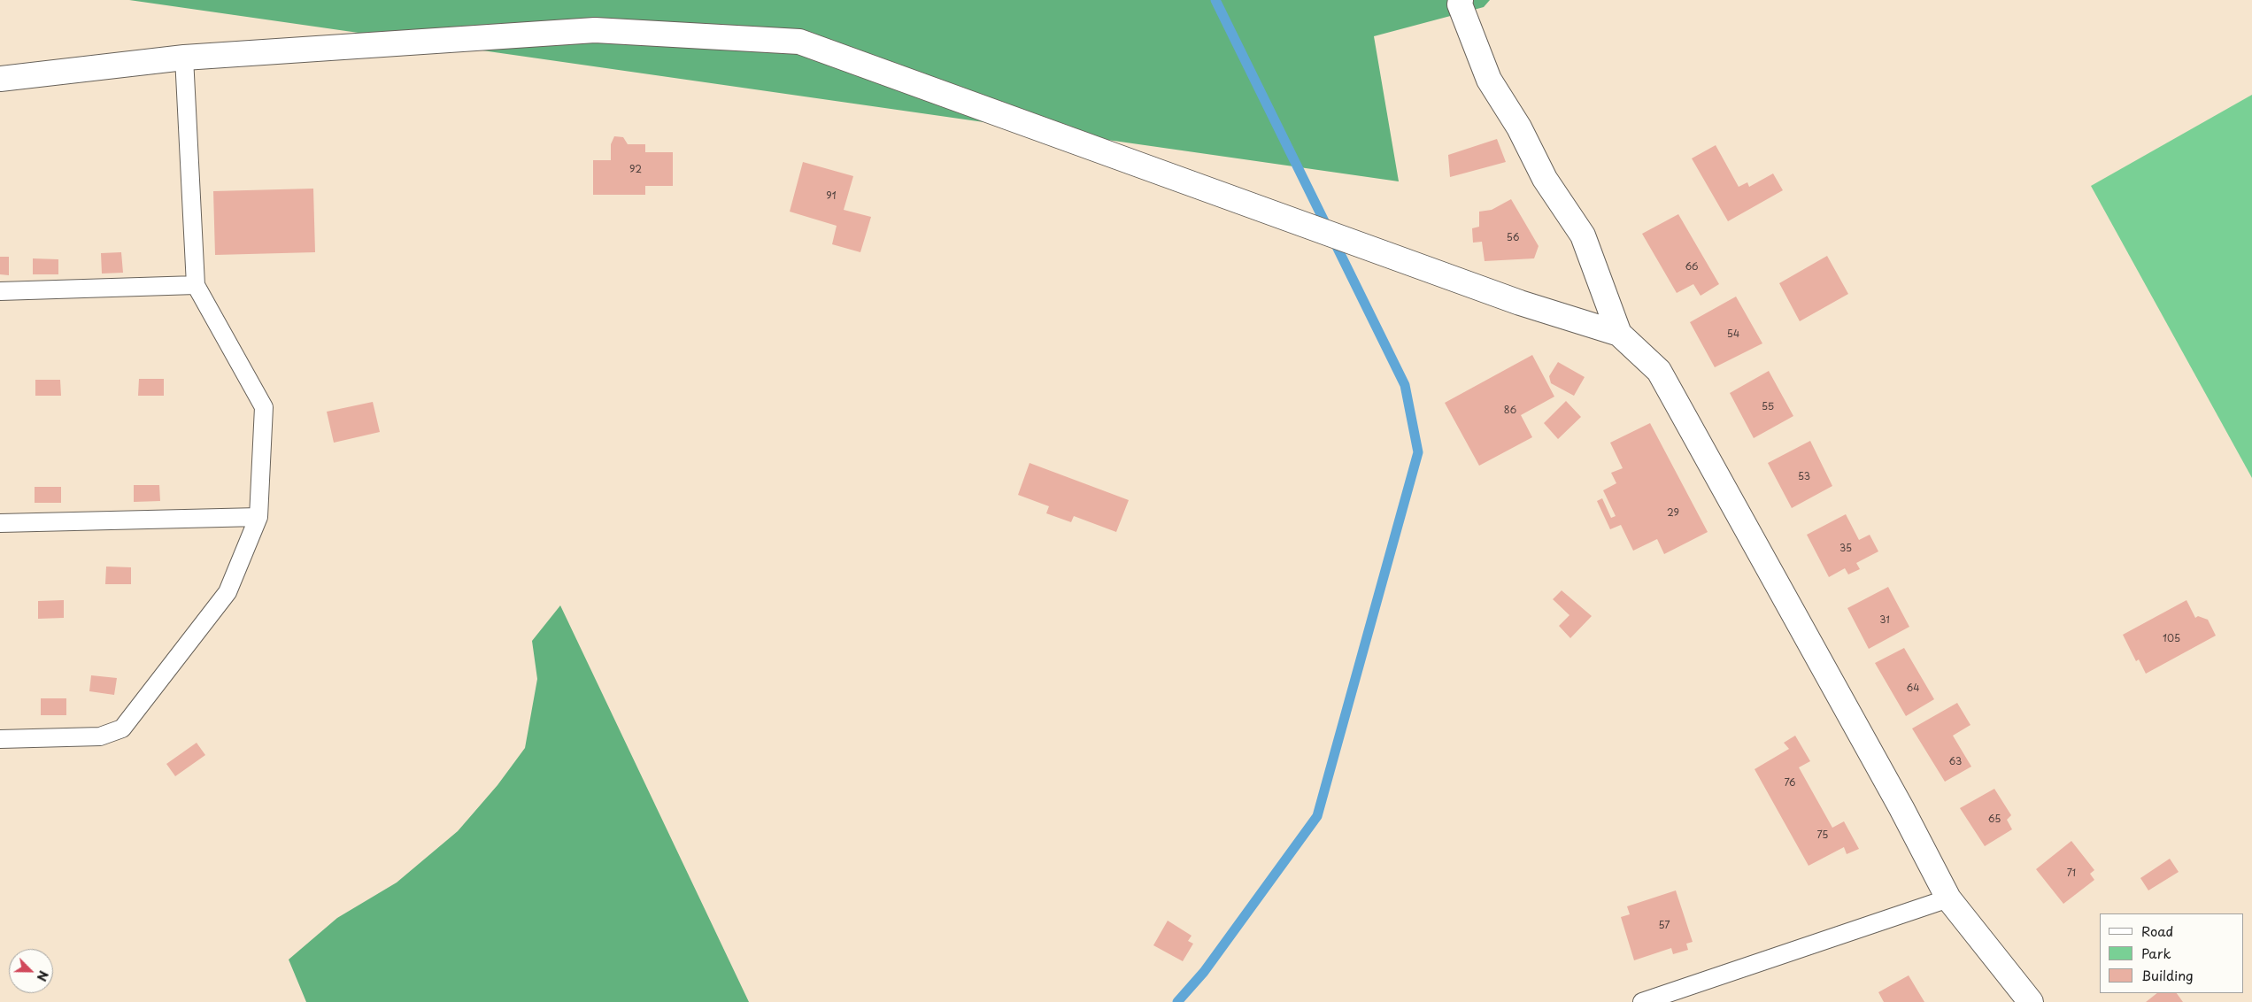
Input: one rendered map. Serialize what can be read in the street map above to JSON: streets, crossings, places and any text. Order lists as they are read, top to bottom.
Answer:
{
  "house_numbers": [
    "92",
    "91",
    "56",
    "66",
    "54",
    "55",
    "86",
    "53",
    "29",
    "35",
    "31",
    "105",
    "64",
    "63",
    "76",
    "65",
    "75",
    "71",
    "57"
  ],
  "legend": ["Road", "Park", "Building"],
  "north": "bottom right"
}
